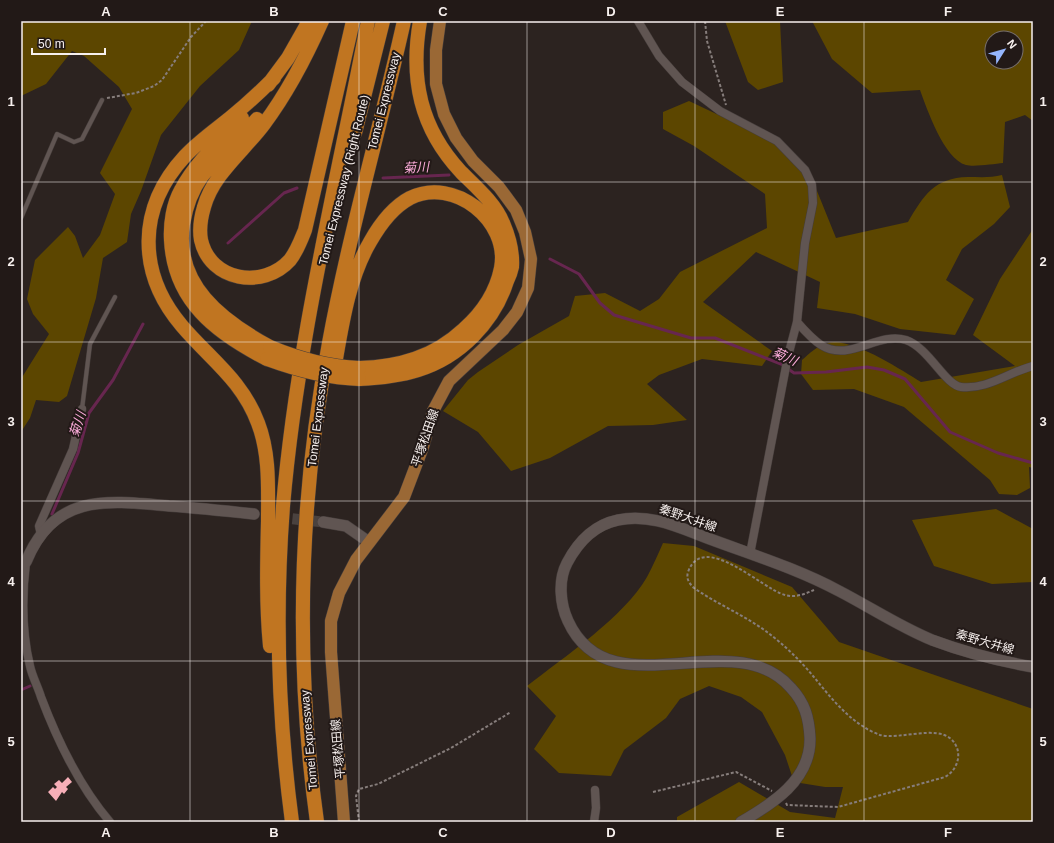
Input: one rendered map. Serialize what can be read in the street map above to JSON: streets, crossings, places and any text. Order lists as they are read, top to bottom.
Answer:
{
  "streets": {
    "highway": ["Tomei Expressway", "Tomei Expressway (Right Route)"],
    "main road": ["平塚松田線", "秦野大井線"]
  },
  "crossings": [
    ["Tomei Expressway", "Tomei Expressway (Right Route)"]
  ],
  "water": ["菊川"],
  "scale_bar": "50 m",
  "north": "top right",
  "grid": {
    "columns": [
      "A",
      "B",
      "C",
      "D",
      "E",
      "F"
    ],
    "rows": [
      "1",
      "2",
      "3",
      "4",
      "5"
    ]
  }
}
